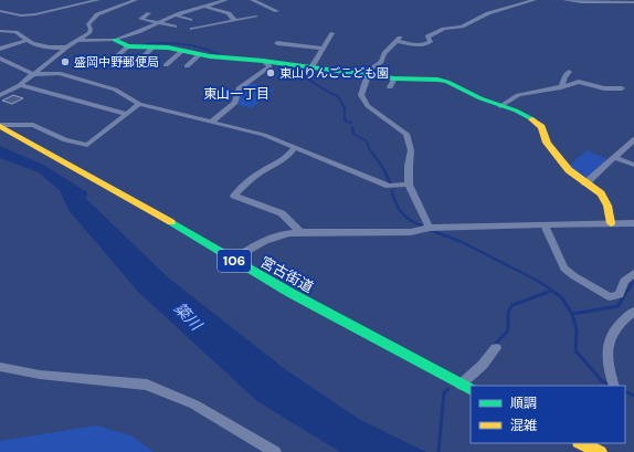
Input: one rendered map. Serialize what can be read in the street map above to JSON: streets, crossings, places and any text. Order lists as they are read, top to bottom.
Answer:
{
  "streets": {
    "main road": ["106", "宮古街道"]
  },
  "districts": ["東山一丁目"],
  "water": ["簗川"],
  "places": ["盛岡中野郵便局", "東山りんごこども園"],
  "legend": ["順調", "混雑"]
}
